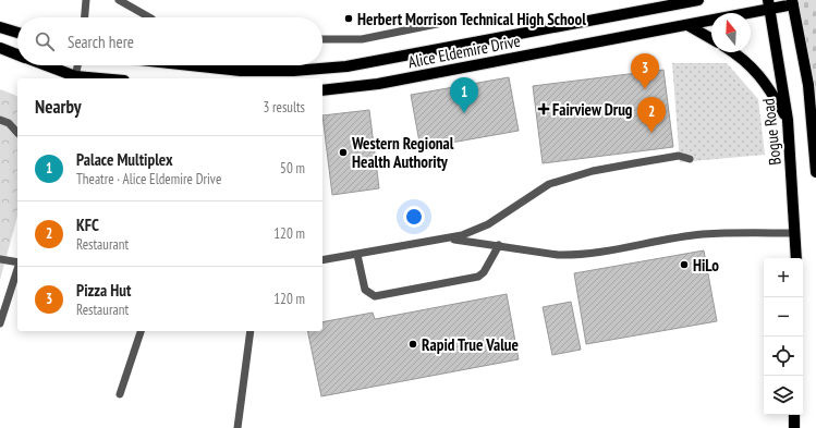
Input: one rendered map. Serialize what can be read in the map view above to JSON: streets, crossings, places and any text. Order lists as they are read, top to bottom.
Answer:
{
  "streets": {
    "main road": ["Alice Eldemire Drive", "Bogue Road"]
  },
  "crossings": [
    ["Alice Eldemire Drive", "Bogue Road"]
  ],
  "places": {
    "other": [
      "Herbert Morrison Technical High School",
      "Western Regional Health Authority",
      "HiLo",
      "Rapid True Value"
    ],
    "health": ["Fairview Drug"]
  },
  "north": "top",
  "page": {
    "search": "Search here",
    "pins": ["3", "1", "2"],
    "heading": ["Nearby", "3 results"],
    "list": [
      {
        "mark": "1",
        "name": "Palace Multiplex",
        "note": "Theatre · Alice Eldemire Drive",
        "value": "50 m"
      },
      {
        "mark": "2",
        "name": "KFC",
        "note": "Restaurant",
        "value": "120 m"
      },
      {
        "mark": "3",
        "name": "Pizza Hut",
        "note": "Restaurant",
        "value": "120 m"
      }
    ],
    "map_buttons": ["+", "−"]
  }
}
